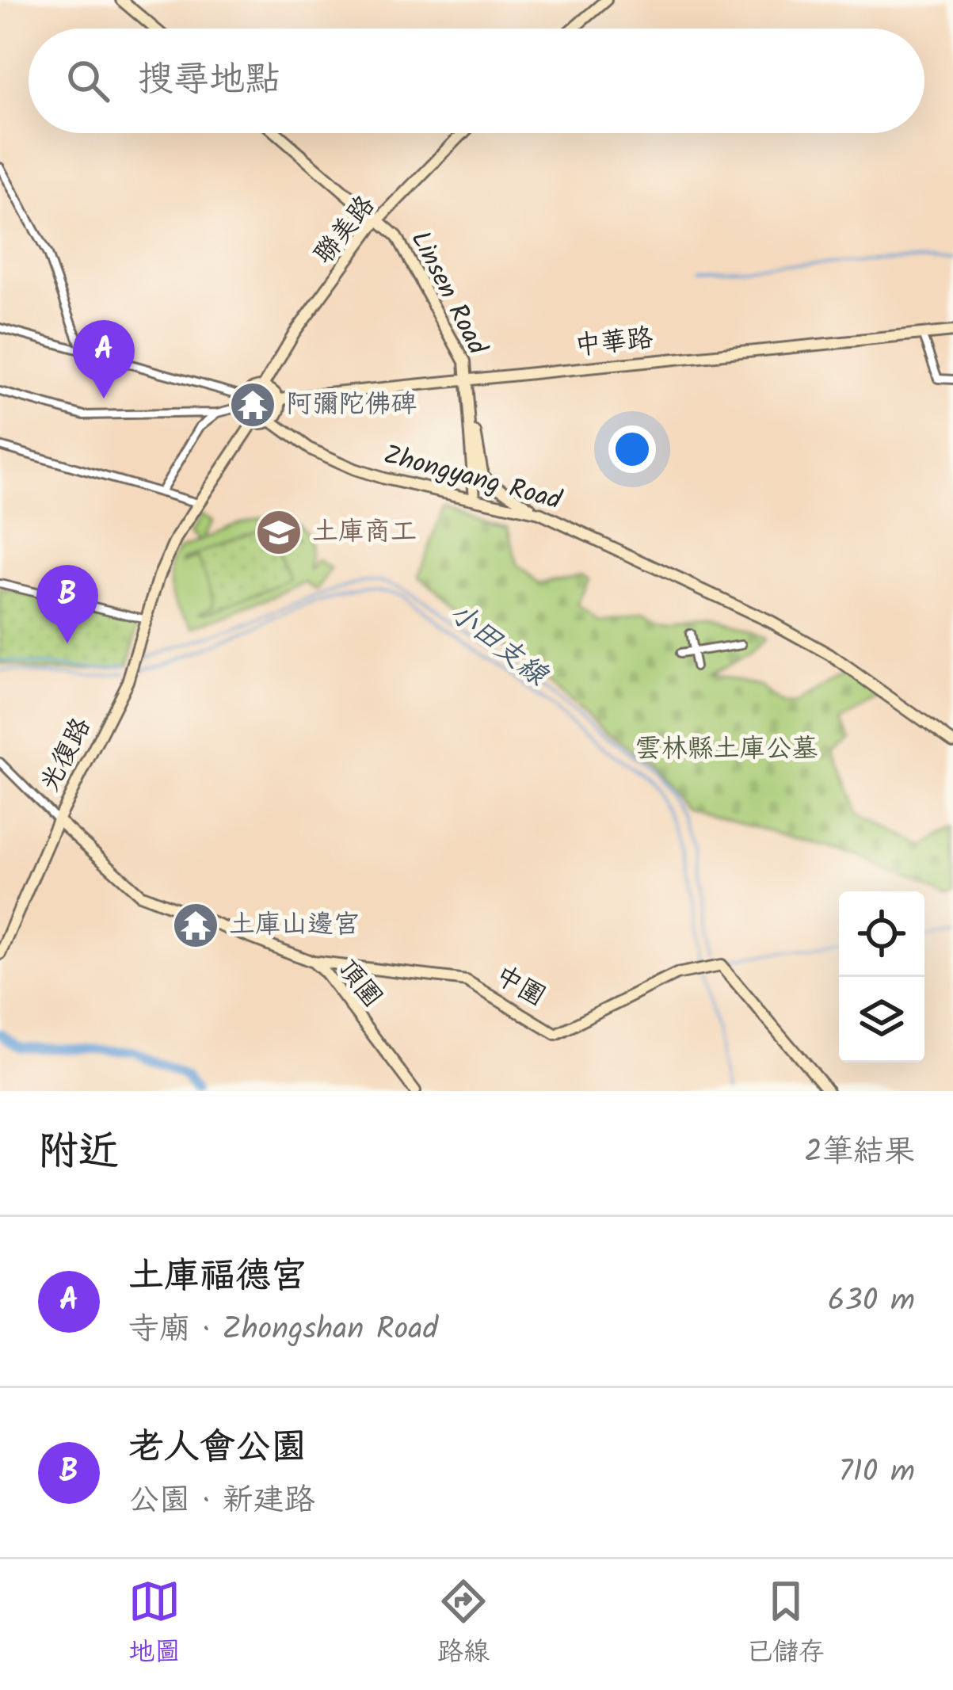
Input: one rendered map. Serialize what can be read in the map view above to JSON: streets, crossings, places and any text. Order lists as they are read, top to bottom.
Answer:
{
  "streets": {
    "street": [
      "聯美路",
      "Linsen Road",
      "中華路",
      "Zhongyang Road",
      "光復路",
      "頂圍",
      "中圍"
    ]
  },
  "crossings": [
    ["聯美路", "Linsen Road"],
    ["聯美路", "中華路"],
    ["聯美路", "Zhongyang Road"],
    ["Linsen Road", "中華路"],
    ["Linsen Road", "Zhongyang Road"],
    ["中華路", "Zhongyang Road"],
    ["光復路", "頂圍"],
    ["頂圍", "中圍"]
  ],
  "water": ["小田支線"],
  "parks": ["雲林縣土庫公墓"],
  "places": {
    "temple": ["阿彌陀佛碑", "土庫山邊宮"],
    "school or university": ["土庫商工"]
  },
  "page": {
    "search": "搜尋地點",
    "pins": ["A", "B"],
    "heading": ["附近", "2筆結果"],
    "list": [
      {
        "mark": "A",
        "name": "土庫福德宮",
        "note": "寺廟 · Zhongshan Road",
        "value": "630 m"
      },
      {
        "mark": "B",
        "name": "老人會公園",
        "note": "公園 · 新建路",
        "value": "710 m"
      }
    ],
    "nav": ["地圖", "路線", "已儲存"]
  }
}
